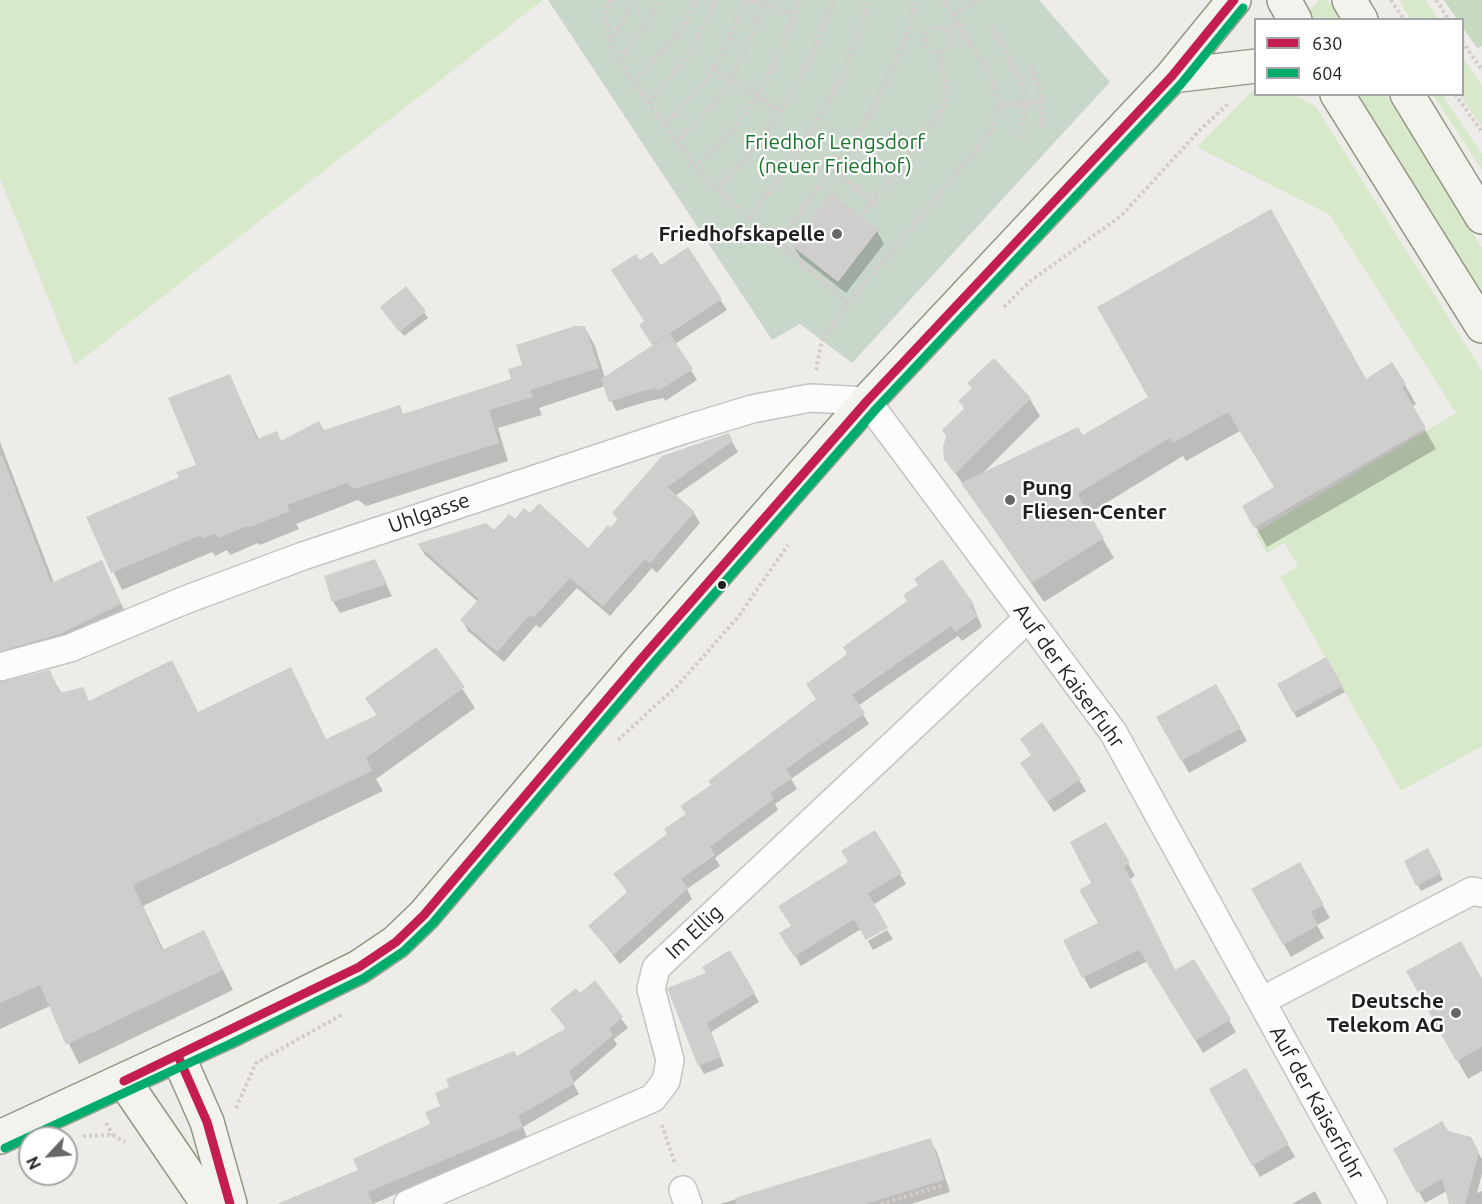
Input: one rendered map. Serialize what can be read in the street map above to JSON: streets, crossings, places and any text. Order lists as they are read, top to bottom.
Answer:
{
  "streets": {
    "street": ["Uhlgasse", "Auf der Kaiserfuhr", "Im Ellig"]
  },
  "crossings": [
    ["Uhlgasse", "Auf der Kaiserfuhr"],
    ["Auf der Kaiserfuhr", "Im Ellig"]
  ],
  "parks": ["Friedhof Lengsdorf (neuer Friedhof)"],
  "places": ["Friedhofskapelle", "Pung Fliesen-Center", "Deutsche Telekom AG"],
  "lines": ["transit line 630", "transit line 604"],
  "legend": ["630", "604"],
  "north": "bottom left"
}
